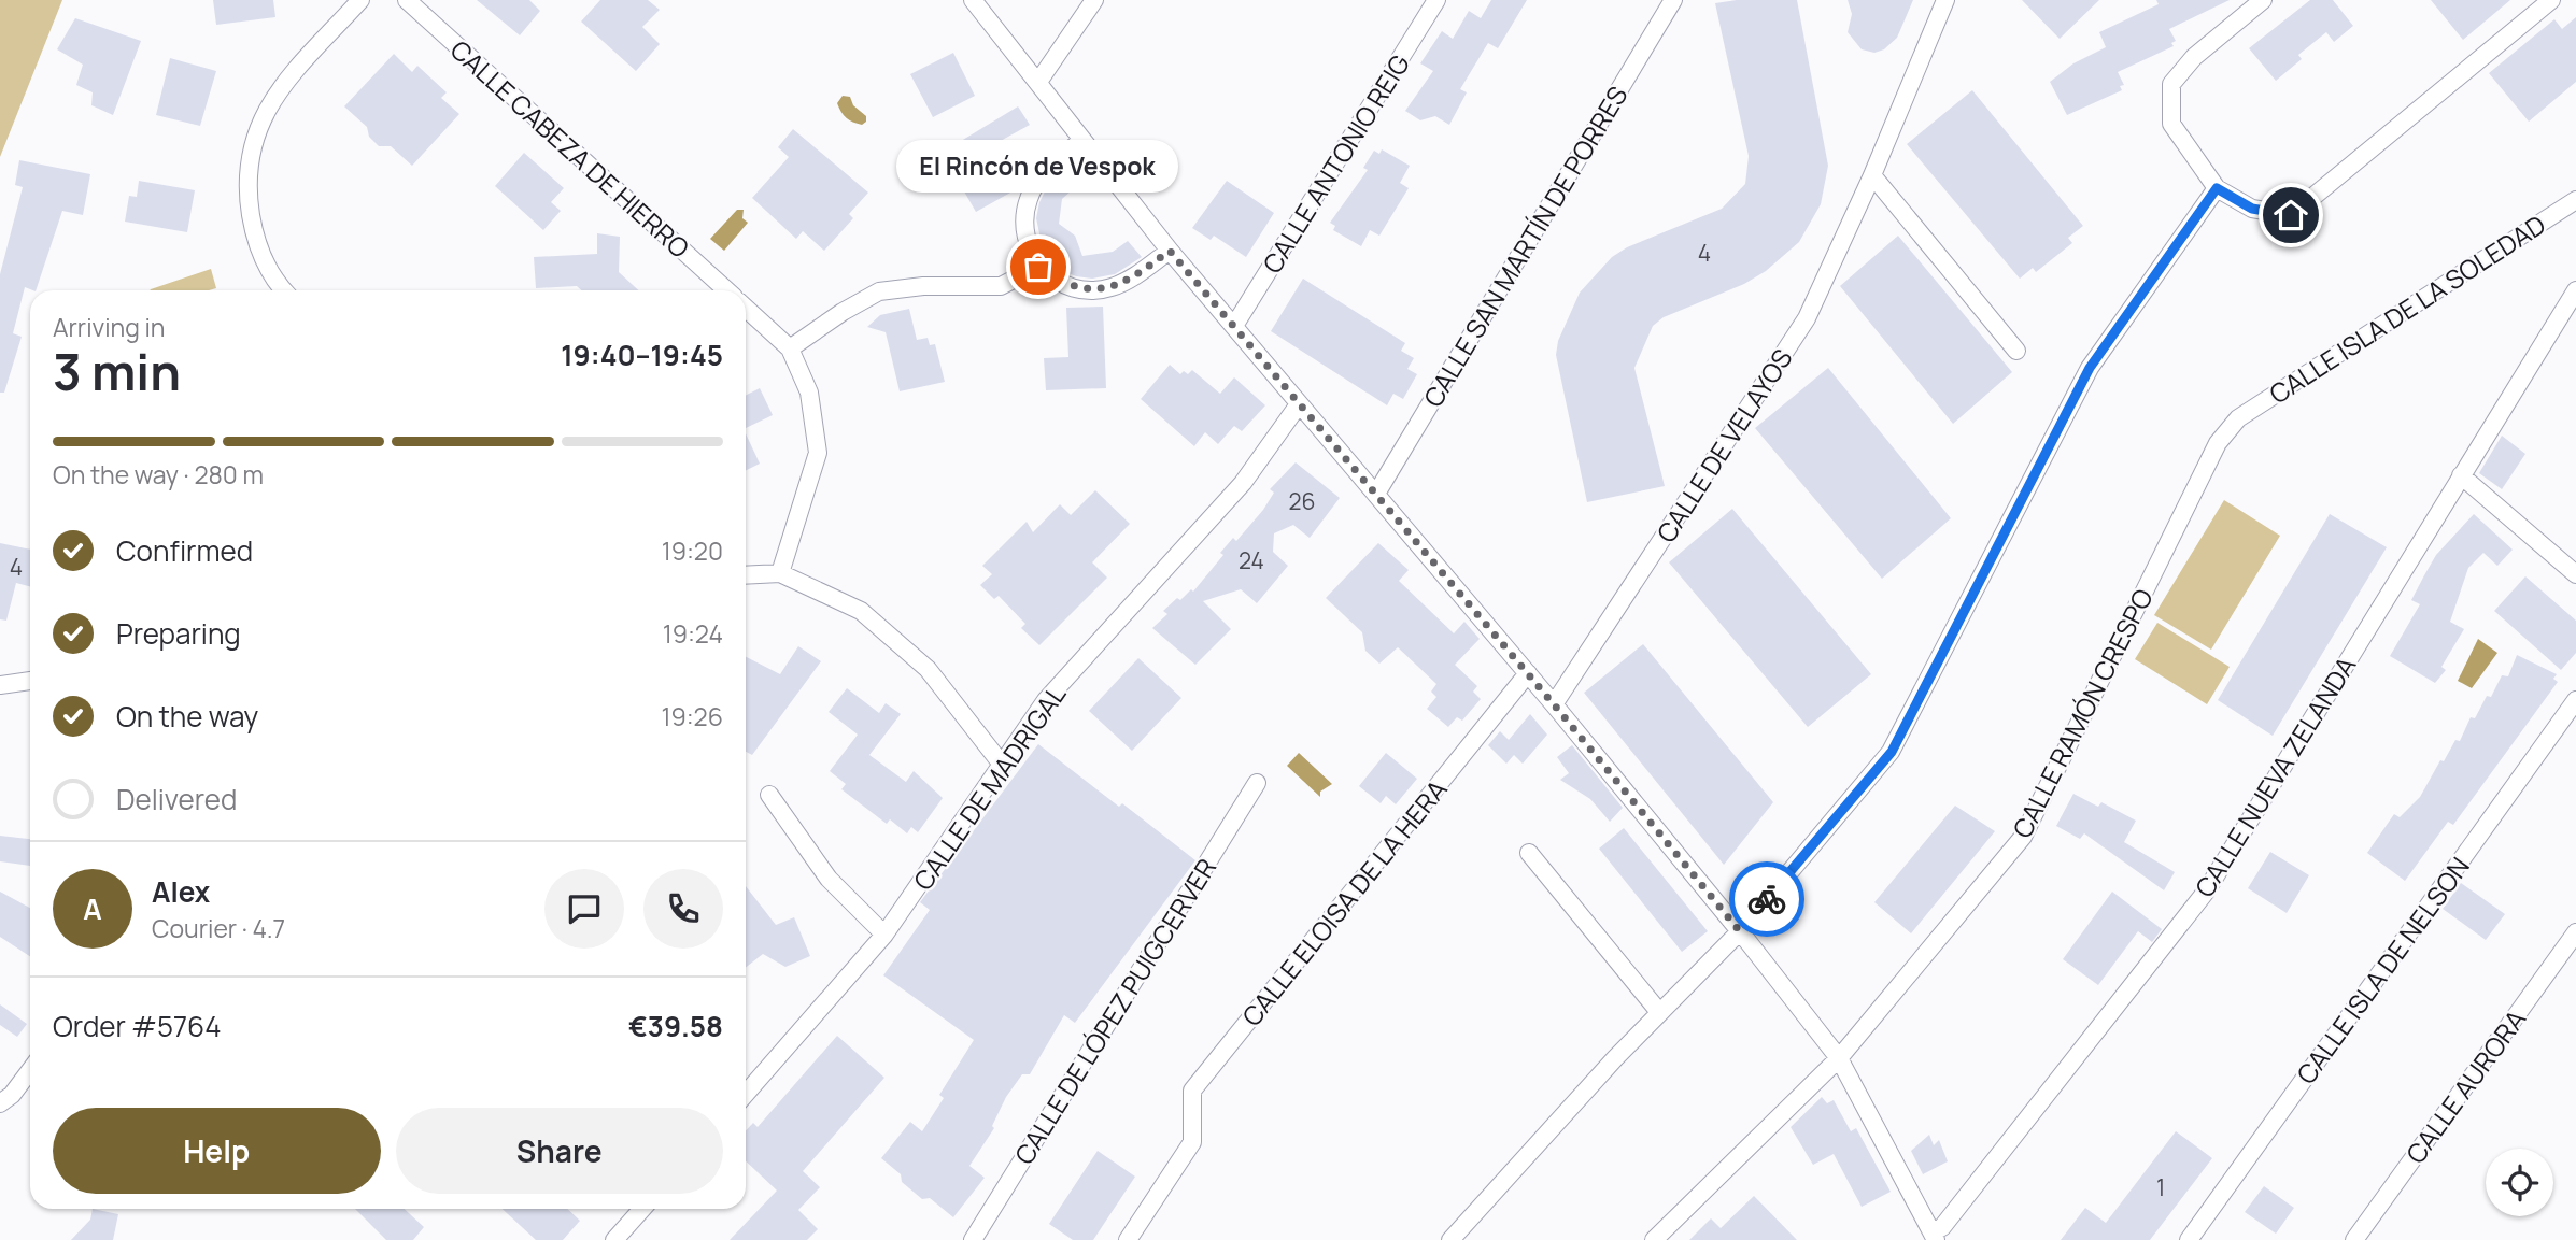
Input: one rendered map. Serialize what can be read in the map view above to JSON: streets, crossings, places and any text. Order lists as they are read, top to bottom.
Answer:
{
  "streets": {
    "street": [
      "CALLE CABEZA DE HIERRO",
      "CALLE ANTONIO REIG",
      "CALLE SAN MARTÍN DE PORRES",
      "CALLE ISLA DE LA SOLEDAD",
      "CALLE DE VELAYOS",
      "CALLE RAMÓN CRESPO",
      "CALLE NUEVA ZELANDA",
      "CALLE DE MADRIGAL",
      "CALLE ELOISA DE LA HERA",
      "CALLE ISLA DE NELSON",
      "CALLE DE LÓPEZ PUIGCERVER",
      "CALLE AURORA"
    ]
  },
  "crossings": [
    ["CALLE ISLA DE LA SOLEDAD", "CALLE RAMÓN CRESPO"]
  ],
  "places": ["El Rincón de Vespok"],
  "house_numbers": [
    "4",
    "26",
    "24",
    "4",
    "1"
  ],
  "page": {
    "bubble": "El Rincón de Vespok",
    "heading": ["3 min", "Arriving in", "19:40–19:45"],
    "panel": [
      "Alex",
      "Courier · 4.7",
      "Order #5764",
      "€39.58"
    ],
    "bar": "On the way · 280 m",
    "list": [
      ["Confirmed", "19:20"],
      ["Preparing", "19:24"],
      ["On the way", "19:26"],
      "Delivered"
    ],
    "round": "A",
    "buttons": ["Help", "Share"]
  }
}
